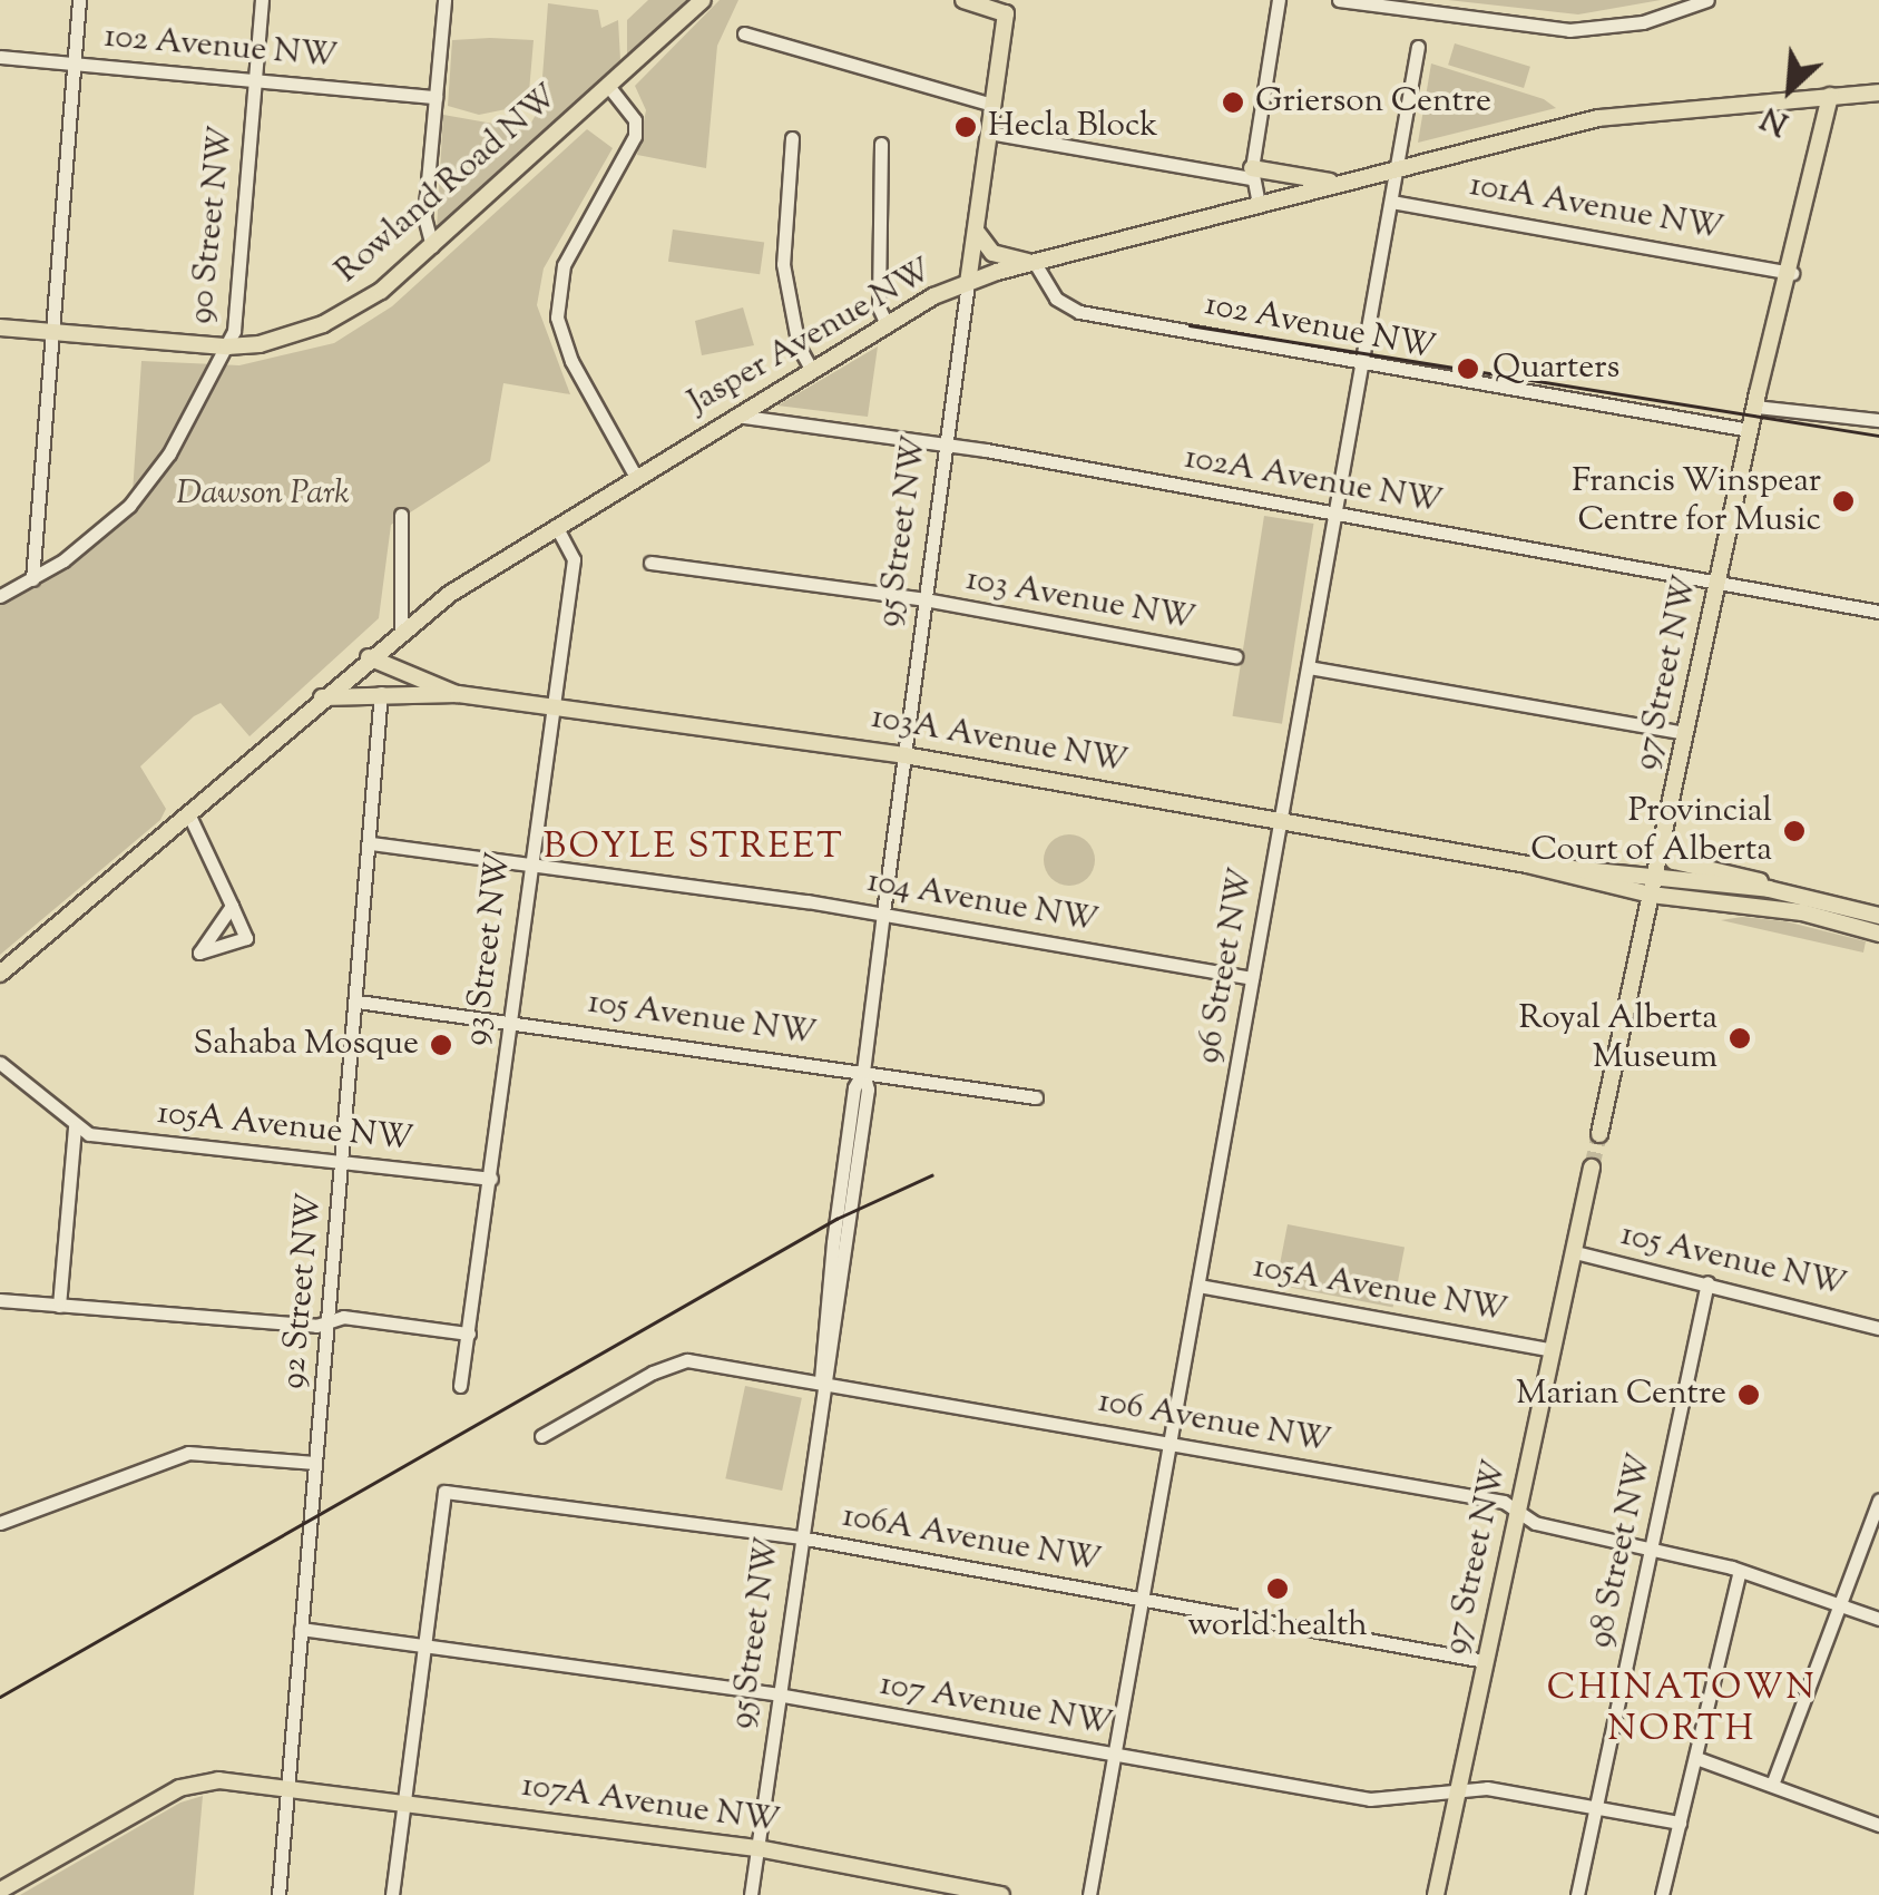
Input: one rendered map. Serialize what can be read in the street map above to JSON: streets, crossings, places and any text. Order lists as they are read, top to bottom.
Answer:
{
  "streets": {
    "main road": [
      "Rowland Road NW",
      "Jasper Avenue NW",
      "95 Street NW",
      "97 Street NW",
      "103A Avenue NW",
      "107A Avenue NW"
    ],
    "street": [
      "102 Avenue NW",
      "101A Avenue NW",
      "90 Street NW",
      "102A Avenue NW",
      "103 Avenue NW",
      "104 Avenue NW",
      "93 Street NW",
      "96 Street NW",
      "105 Avenue NW",
      "105A Avenue NW",
      "92 Street NW",
      "106 Avenue NW",
      "106A Avenue NW",
      "98 Street NW",
      "107 Avenue NW"
    ]
  },
  "crossings": [
    ["102 Avenue NW", "90 Street NW"],
    ["102 Avenue NW", "Jasper Avenue NW"],
    ["102 Avenue NW", "97 Street NW"],
    ["102 Avenue NW", "96 Street NW"],
    ["Rowland Road NW", "90 Street NW"],
    ["101A Avenue NW", "97 Street NW"],
    ["101A Avenue NW", "96 Street NW"],
    ["Jasper Avenue NW", "102A Avenue NW"],
    ["Jasper Avenue NW", "95 Street NW"],
    ["Jasper Avenue NW", "97 Street NW"],
    ["Jasper Avenue NW", "103A Avenue NW"],
    ["Jasper Avenue NW", "93 Street NW"],
    ["Jasper Avenue NW", "96 Street NW"],
    ["102A Avenue NW", "95 Street NW"],
    ["102A Avenue NW", "97 Street NW"],
    ["102A Avenue NW", "96 Street NW"],
    ["95 Street NW", "103 Avenue NW"],
    ["95 Street NW", "103A Avenue NW"],
    ["95 Street NW", "104 Avenue NW"],
    ["95 Street NW", "105 Avenue NW"],
    ["95 Street NW", "106 Avenue NW"],
    ["95 Street NW", "106A Avenue NW"],
    ["95 Street NW", "107 Avenue NW"],
    ["95 Street NW", "107A Avenue NW"],
    ["97 Street NW", "103A Avenue NW"],
    ["97 Street NW", "105 Avenue NW"],
    ["97 Street NW", "105A Avenue NW"],
    ["97 Street NW", "106 Avenue NW"],
    ["97 Street NW", "106A Avenue NW"],
    ["97 Street NW", "107 Avenue NW"],
    ["103A Avenue NW", "93 Street NW"],
    ["103A Avenue NW", "96 Street NW"],
    ["103A Avenue NW", "92 Street NW"],
    ["104 Avenue NW", "93 Street NW"],
    ["104 Avenue NW", "96 Street NW"],
    ["104 Avenue NW", "92 Street NW"],
    ["93 Street NW", "105 Avenue NW"],
    ["93 Street NW", "105A Avenue NW"],
    ["96 Street NW", "105A Avenue NW"],
    ["96 Street NW", "106 Avenue NW"],
    ["96 Street NW", "106A Avenue NW"],
    ["96 Street NW", "107 Avenue NW"],
    ["105 Avenue NW", "92 Street NW"],
    ["105 Avenue NW", "98 Street NW"],
    ["105A Avenue NW", "92 Street NW"],
    ["92 Street NW", "107 Avenue NW"],
    ["92 Street NW", "107A Avenue NW"],
    ["106 Avenue NW", "98 Street NW"],
    ["106A Avenue NW", "107 Avenue NW"],
    ["98 Street NW", "107 Avenue NW"]
  ],
  "districts": ["BOYLE STREET", "CHINATOWN NORTH"],
  "parks": ["Dawson Park"],
  "places": [
    "Grierson Centre",
    "Hecla Block",
    "Quarters",
    "Francis Winspear Centre for Music",
    "Provincial Court of Alberta",
    "Royal Alberta Museum",
    "Sahaba Mosque",
    "Marian Centre",
    "world health"
  ],
  "north": "bottom left"
}
